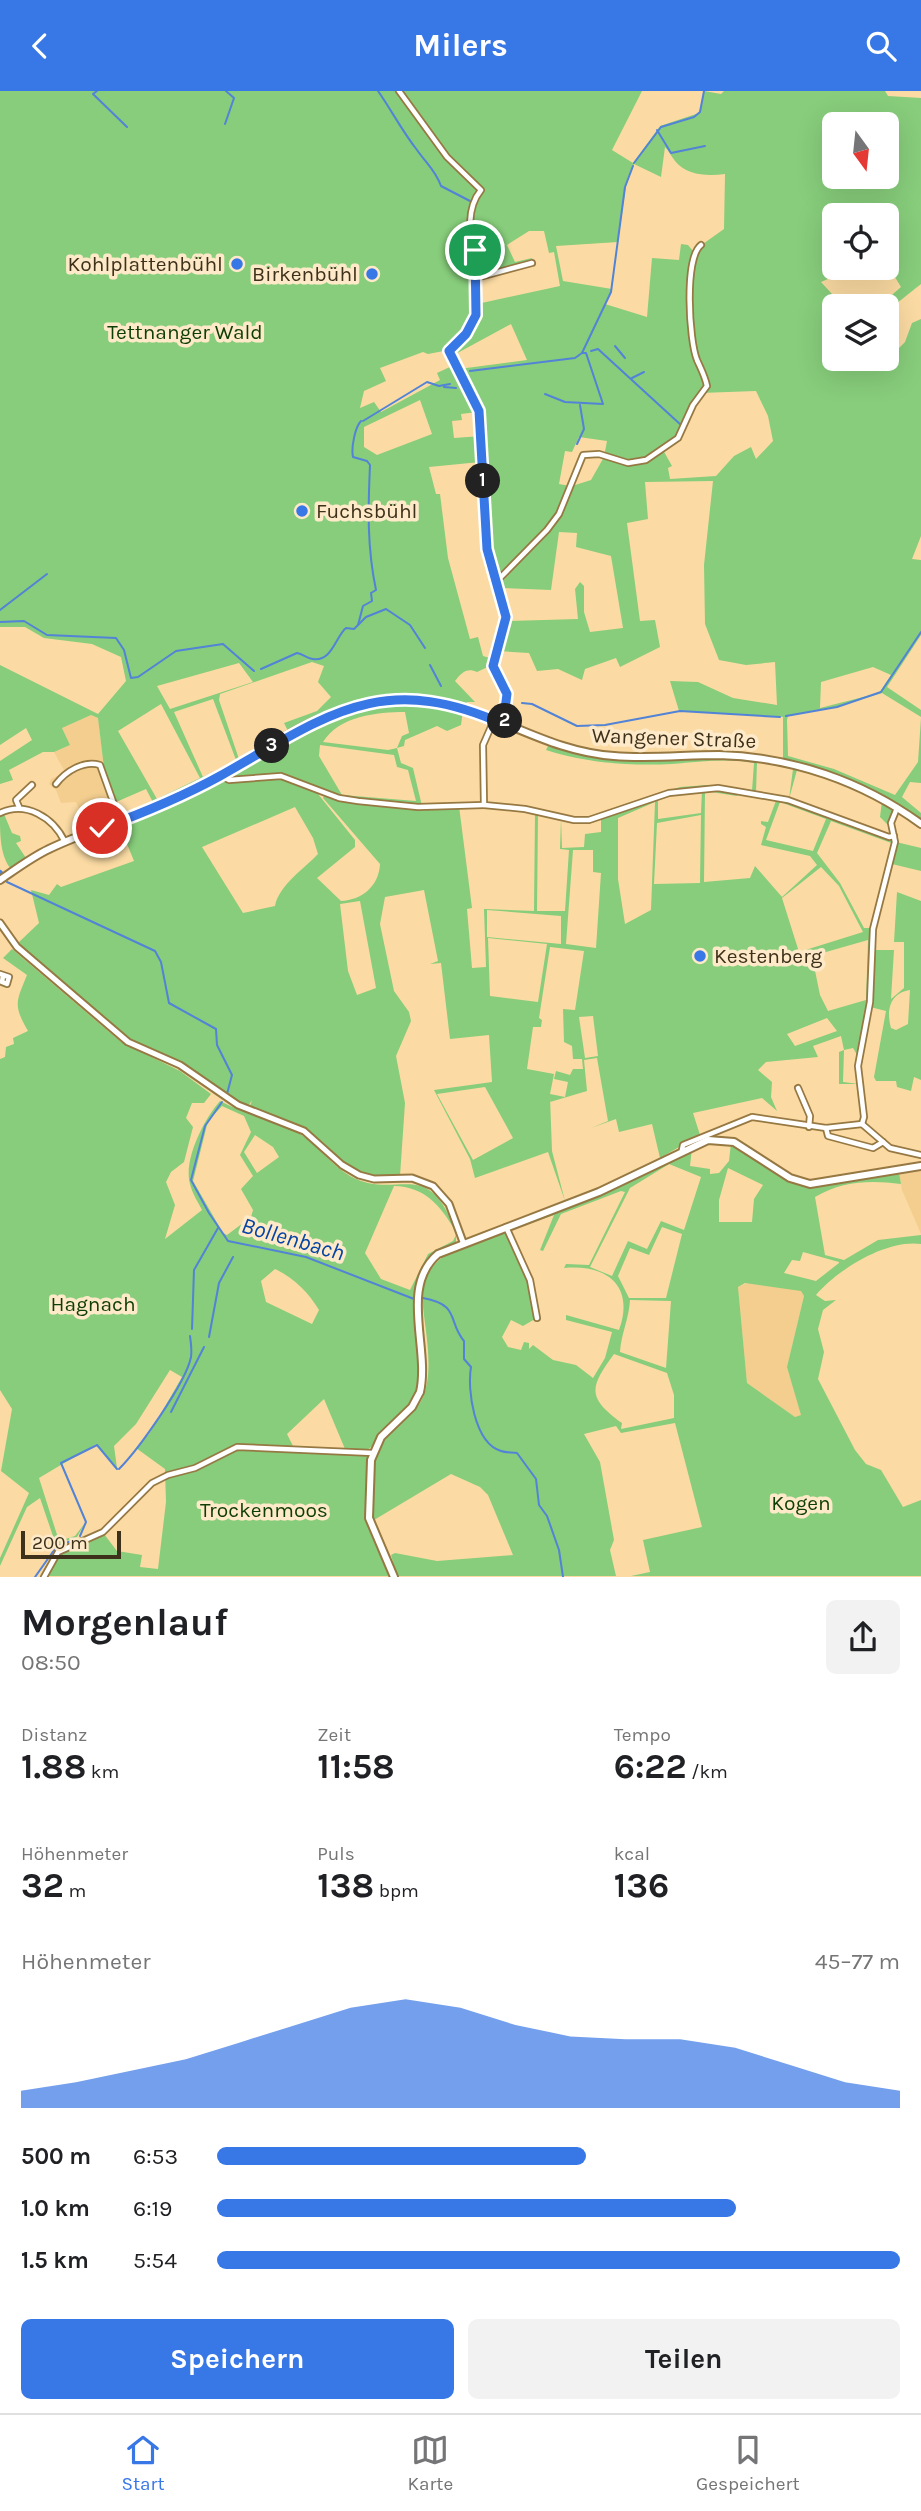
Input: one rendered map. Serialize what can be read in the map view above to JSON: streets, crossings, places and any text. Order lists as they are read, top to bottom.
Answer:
{
  "streets": {
    "main road": ["Wangener Straße"]
  },
  "water": ["Bollenbach"],
  "parks": [
    "Tettnanger Wald",
    "Hagnach",
    "Kogen",
    "Trockenmoos"
  ],
  "places": [
    "Kohlplattenbühl",
    "Birkenbühl",
    "Fuchsbühl",
    "Kestenberg"
  ],
  "scale_bar": "200 m",
  "north": "bottom",
  "page": {
    "header": "Milers",
    "pins": ["1", "2", "3"],
    "scale": "200 m",
    "heading": ["Morgenlauf", "08:50"],
    "stats": [
      ["Distanz", "1.88 km"],
      ["Zeit", "11:58"],
      ["Tempo", "6:22 /km"],
      ["Höhenmeter", "32 m"],
      ["Puls", "138 bpm"],
      ["kcal", "136"]
    ],
    "chart": ["Höhenmeter", "45–77 m"],
    "list": [
      {
        "name": "500 m",
        "note": "6:53"
      },
      {
        "name": "1.0 km",
        "note": "6:19"
      },
      {
        "name": "1.5 km",
        "note": "5:54"
      }
    ],
    "buttons": ["Speichern", "Teilen"],
    "tabs": ["Start", "Karte", "Gespeichert"]
  }
}
